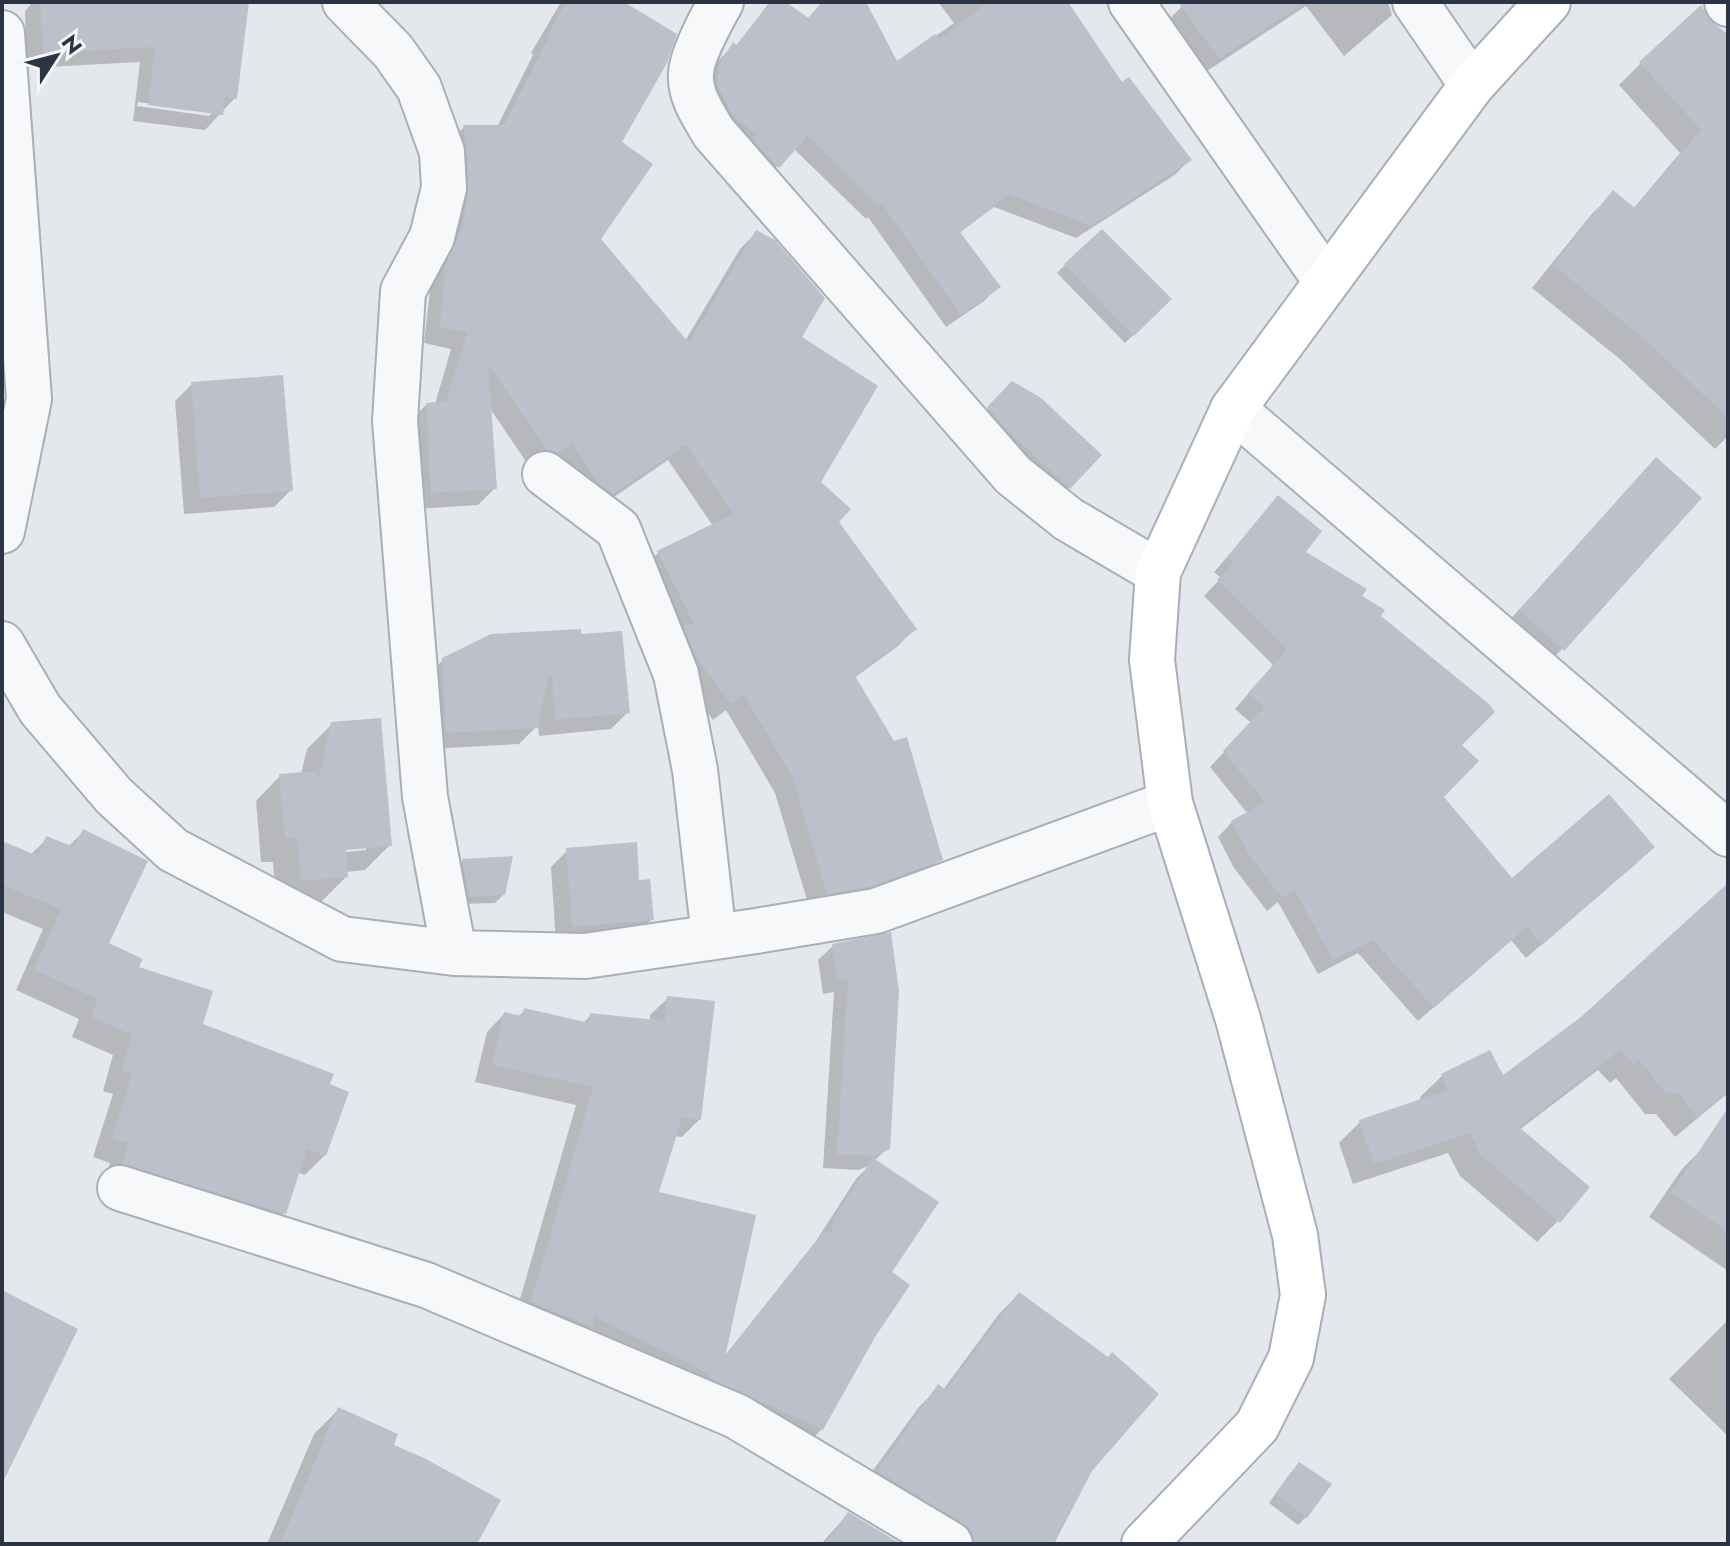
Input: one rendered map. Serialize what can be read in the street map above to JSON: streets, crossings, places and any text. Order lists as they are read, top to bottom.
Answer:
{
  "north": "top right"
}
